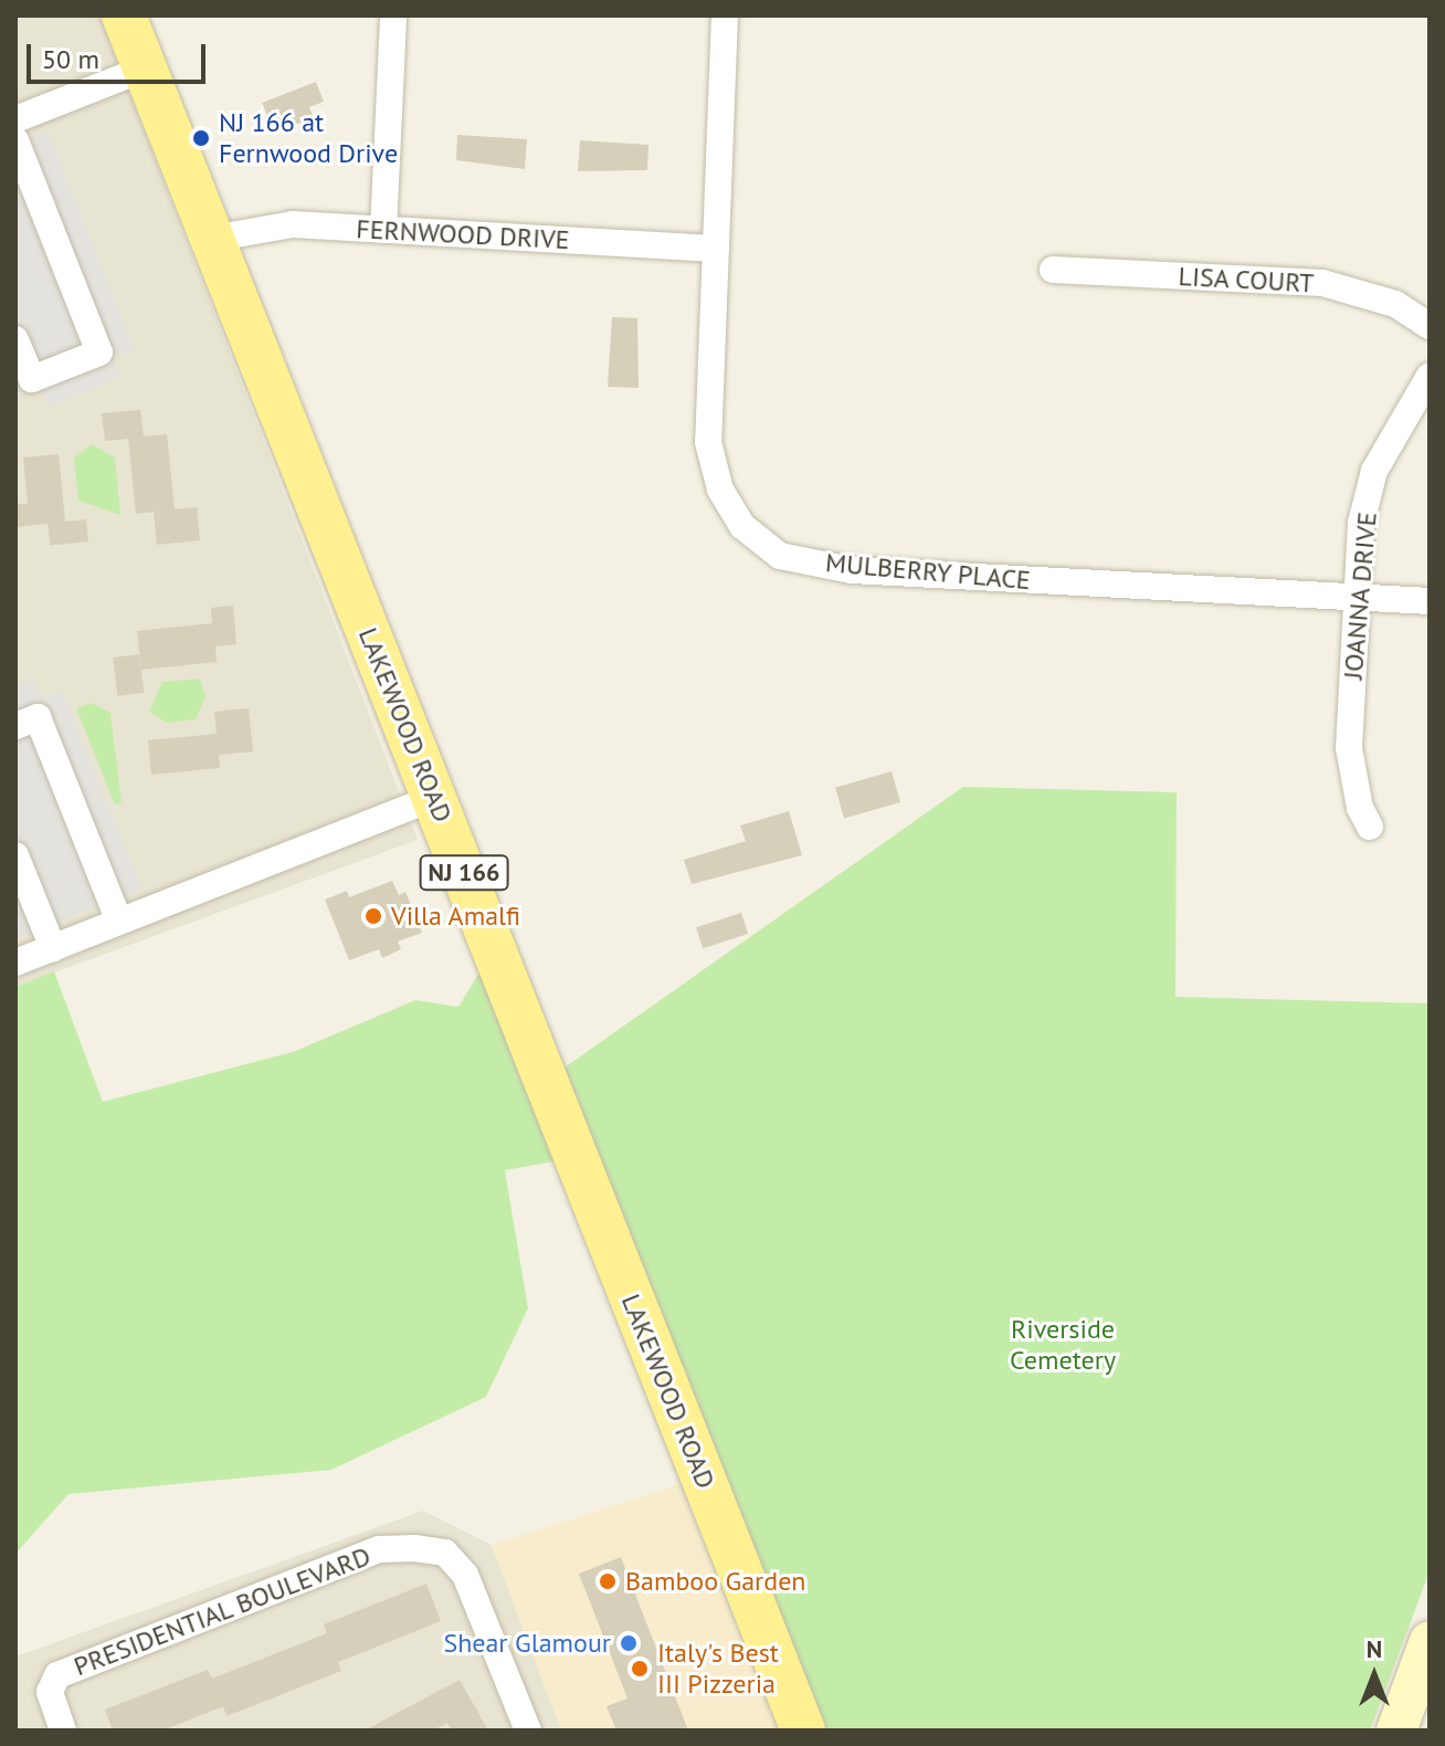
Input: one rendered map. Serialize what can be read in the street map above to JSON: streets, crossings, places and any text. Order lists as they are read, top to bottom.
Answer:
{
  "streets": {
    "main road": ["LAKEWOOD ROAD", "NJ 166"],
    "street": [
      "FERNWOOD DRIVE",
      "LISA COURT",
      "MULBERRY PLACE",
      "JOANNA DRIVE",
      "PRESIDENTIAL BOULEVARD"
    ]
  },
  "crossings": [
    ["FERNWOOD DRIVE", "MULBERRY PLACE"],
    ["FERNWOOD DRIVE", "LAKEWOOD ROAD"],
    ["MULBERRY PLACE", "JOANNA DRIVE"]
  ],
  "parks": ["Riverside Cemetery"],
  "places": [
    "NJ 166 at Fernwood Drive",
    "Villa Amalfi",
    "Bamboo Garden",
    "Shear Glamour",
    "Italy's Best III Pizzeria"
  ],
  "scale_bar": "50 m",
  "north": "top"
}
